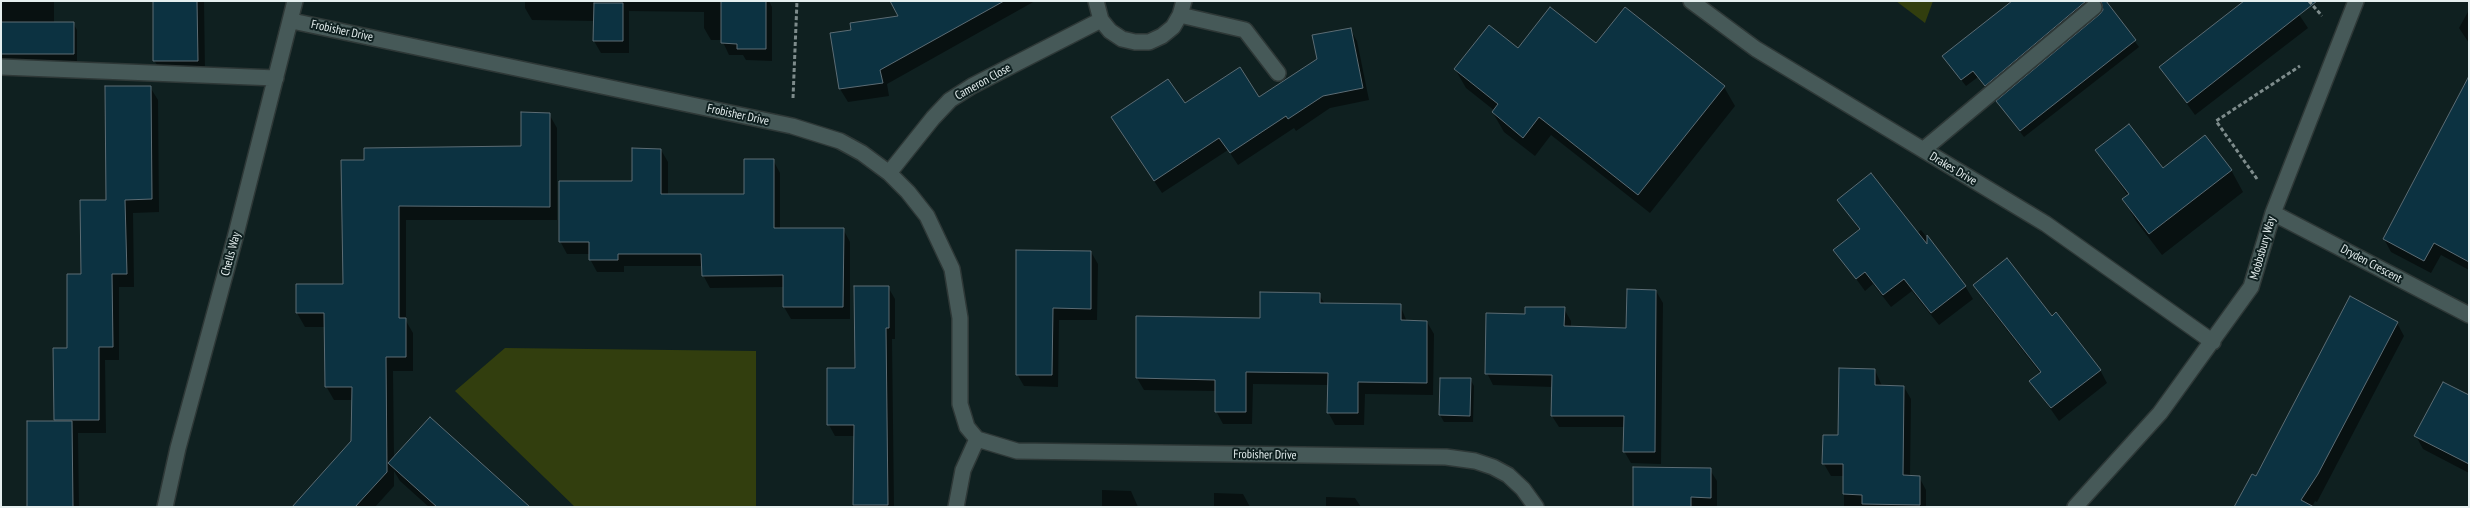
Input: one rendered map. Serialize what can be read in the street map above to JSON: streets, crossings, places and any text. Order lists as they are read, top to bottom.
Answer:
{
  "streets": {
    "street": [
      "Frobisher Drive",
      "Cameron Close",
      "Drakes Drive",
      "Mobbsbury Way",
      "Chells Way",
      "Dryden Crescent"
    ]
  },
  "crossings": [
    ["Frobisher Drive", "Cameron Close"],
    ["Frobisher Drive", "Chells Way"],
    ["Drakes Drive", "Mobbsbury Way"],
    ["Mobbsbury Way", "Dryden Crescent"]
  ]
}
